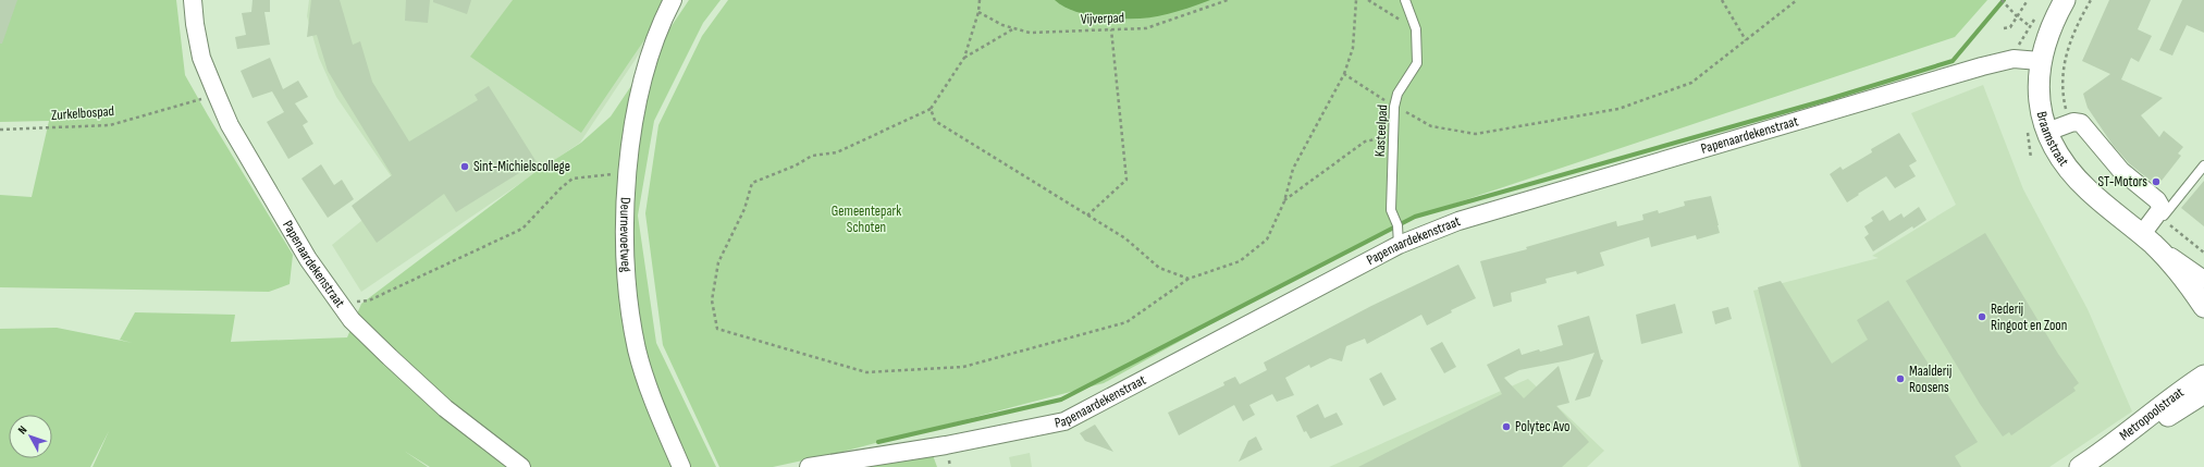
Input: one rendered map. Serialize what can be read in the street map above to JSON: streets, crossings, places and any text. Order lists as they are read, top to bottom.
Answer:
{
  "streets": {
    "street": [
      "Papenaardekenstraat",
      "Braamstraat",
      "Deurnevoetweg",
      "Metropoolstraat"
    ],
    "lane": ["Kasteelpad"],
    "path": ["Vijverpad", "Zurkelbospad"]
  },
  "crossings": [
    ["Zurkelbospad", "Papenaardekenstraat"],
    ["Kasteelpad", "Papenaardekenstraat"],
    ["Papenaardekenstraat", "Braamstraat"]
  ],
  "parks": ["Gemeentepark Schoten"],
  "places": [
    "Sint-Michielscollege",
    "ST-Motors",
    "Rederij Ringoot en Zoon",
    "Maalderij Roosens",
    "Polytec Avo"
  ],
  "north": "top left"
}
